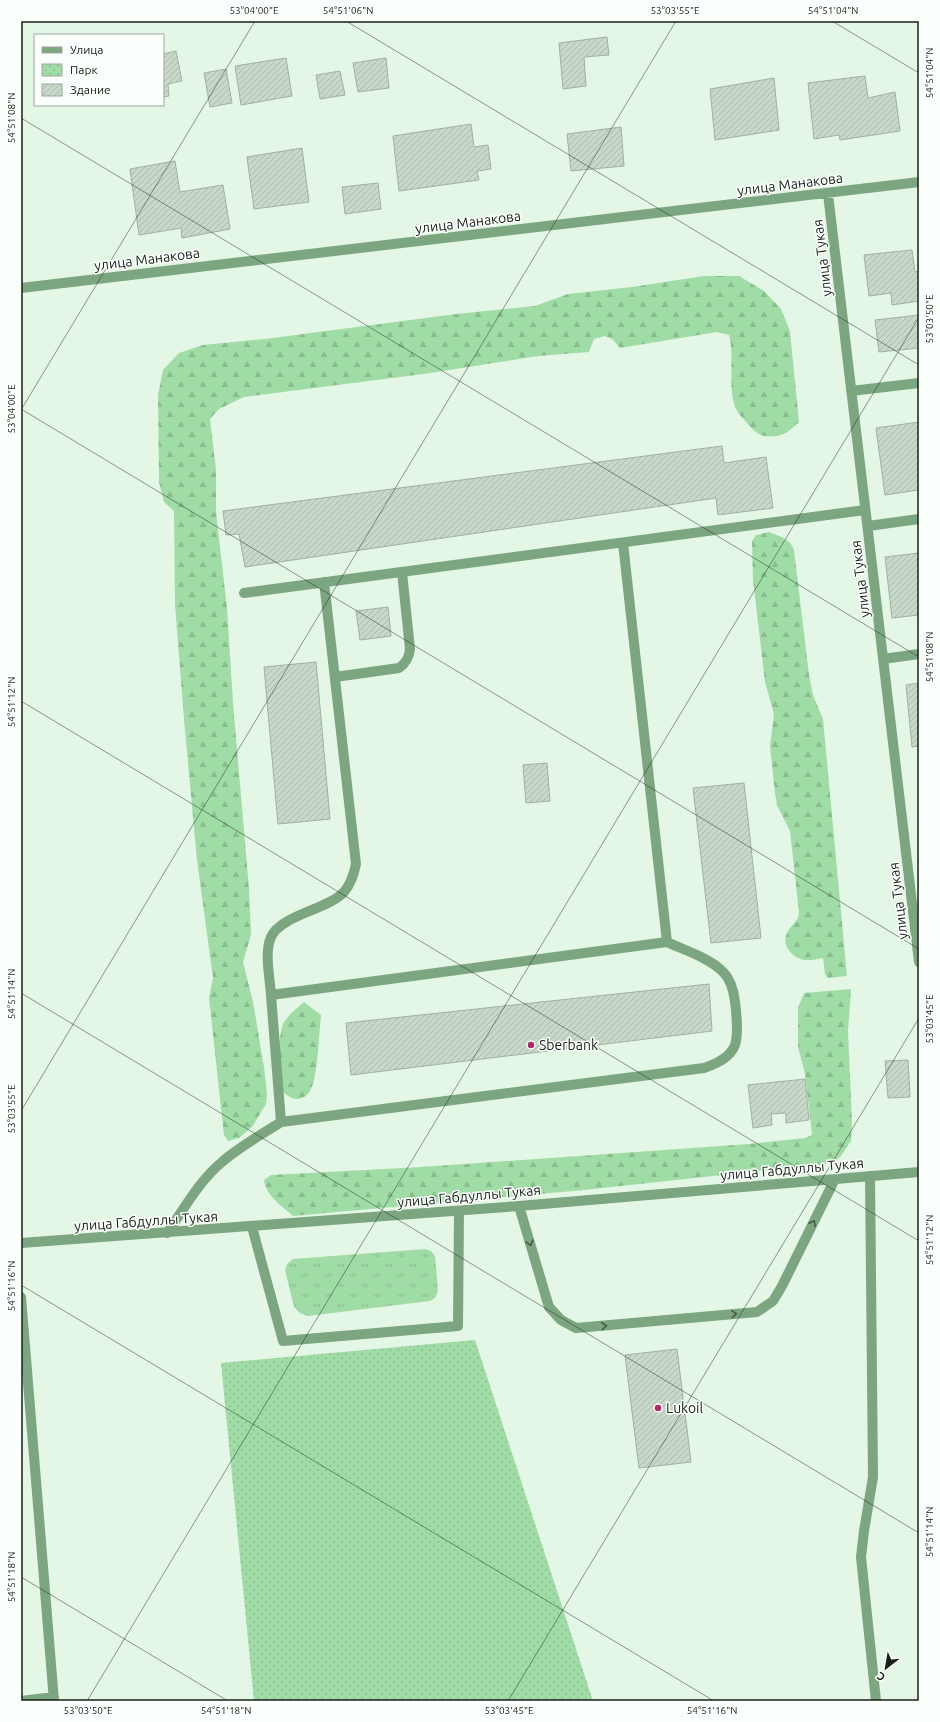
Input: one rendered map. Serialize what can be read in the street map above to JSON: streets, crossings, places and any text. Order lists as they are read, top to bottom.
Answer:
{
  "streets": {
    "street": ["улица Манакова", "улица Тукая", "улица Габдуллы Тукая"]
  },
  "crossings": [
    ["улица Манакова", "улица Тукая"]
  ],
  "places": ["Sberbank", "Lukoil"],
  "legend": ["Улица", "Парк", "Здание"],
  "north": "bottom left",
  "coordinates": [
    "53°04'00\"E",
    "54°51'06\"N",
    "53°03'55\"E",
    "54°51'04\"N",
    "54°51'08\"N",
    "53°03'50\"E",
    "54°51'12\"N",
    "54°51'14\"N",
    "53°03'45\"E",
    "54°51'16\"N",
    "54°51'18\"N"
  ]
}
